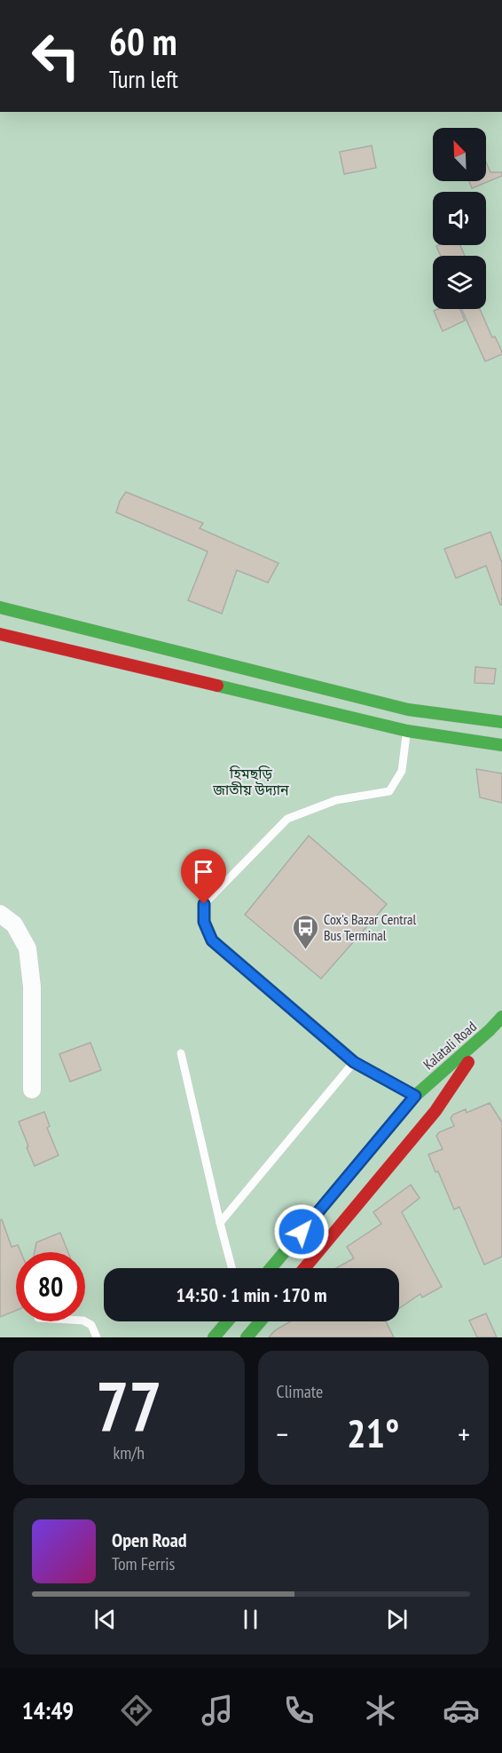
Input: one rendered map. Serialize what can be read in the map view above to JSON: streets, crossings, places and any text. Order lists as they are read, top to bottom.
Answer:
{
  "streets": {
    "main road": ["Kalatali Road"]
  },
  "parks": ["হিমছড়ি জাতীয় উদ্যান"],
  "places": {
    "bus stop": ["Cox's Bazar Central Bus Terminal"]
  },
  "north": "top left",
  "page": {
    "turn": ["60 m", "Turn left"],
    "limit": "80",
    "trip": "14:50 · 1 min · 170 m",
    "tile": [
      ["77", "km/h"],
      "Climate"
    ],
    "heat": ["−", "21°", "+"],
    "song": ["Open Road", "Tom Ferris"],
    "tabs": "14:49"
  }
}
